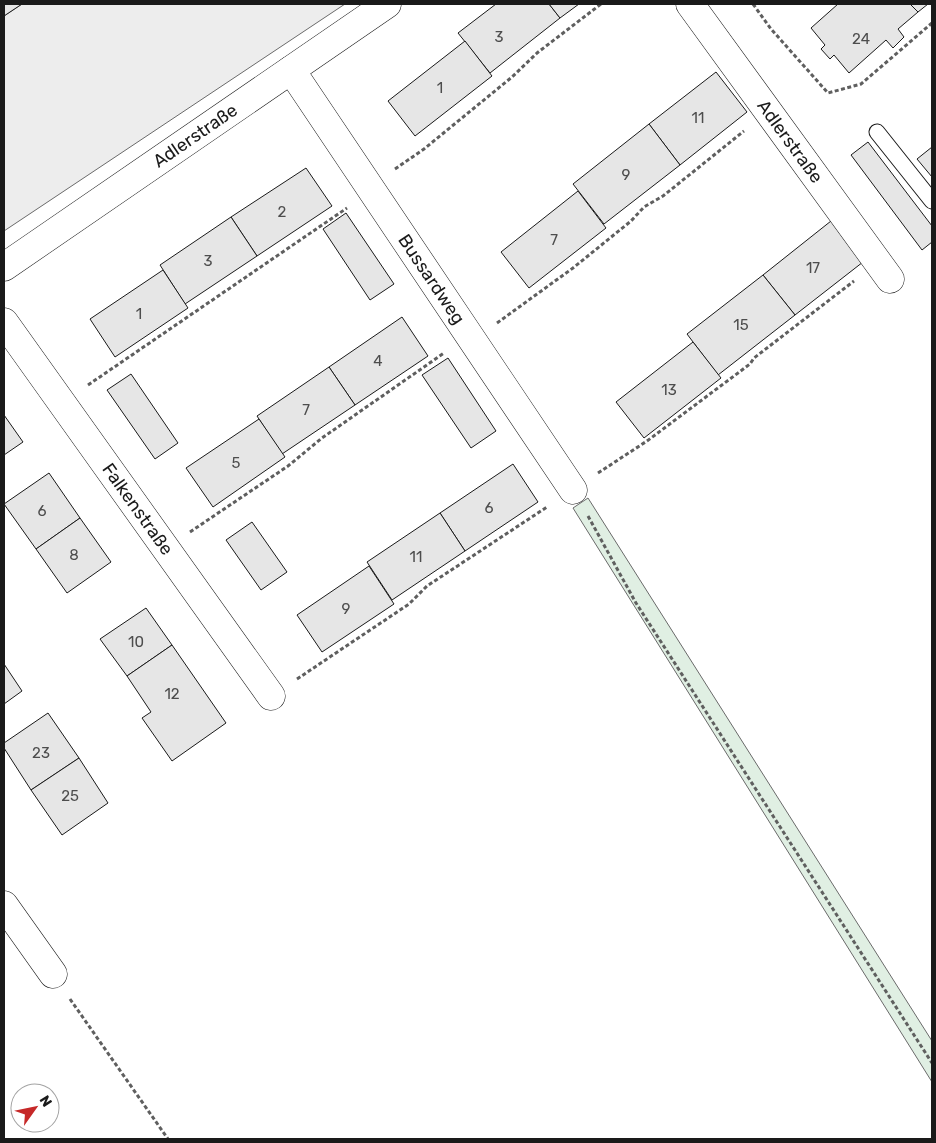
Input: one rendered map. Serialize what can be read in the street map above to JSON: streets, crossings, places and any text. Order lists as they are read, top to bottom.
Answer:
{
  "streets": {
    "street": ["Adlerstraße", "Bussardweg", "Falkenstraße"]
  },
  "crossings": [
    ["Adlerstraße", "Bussardweg"]
  ],
  "house_numbers": [
    "3",
    "24",
    "1",
    "11",
    "9",
    "2",
    "7",
    "3",
    "17",
    "1",
    "15",
    "4",
    "13",
    "7",
    "5",
    "6",
    "6",
    "8",
    "11",
    "9",
    "10",
    "12",
    "23",
    "25"
  ],
  "north": "top right"
}
